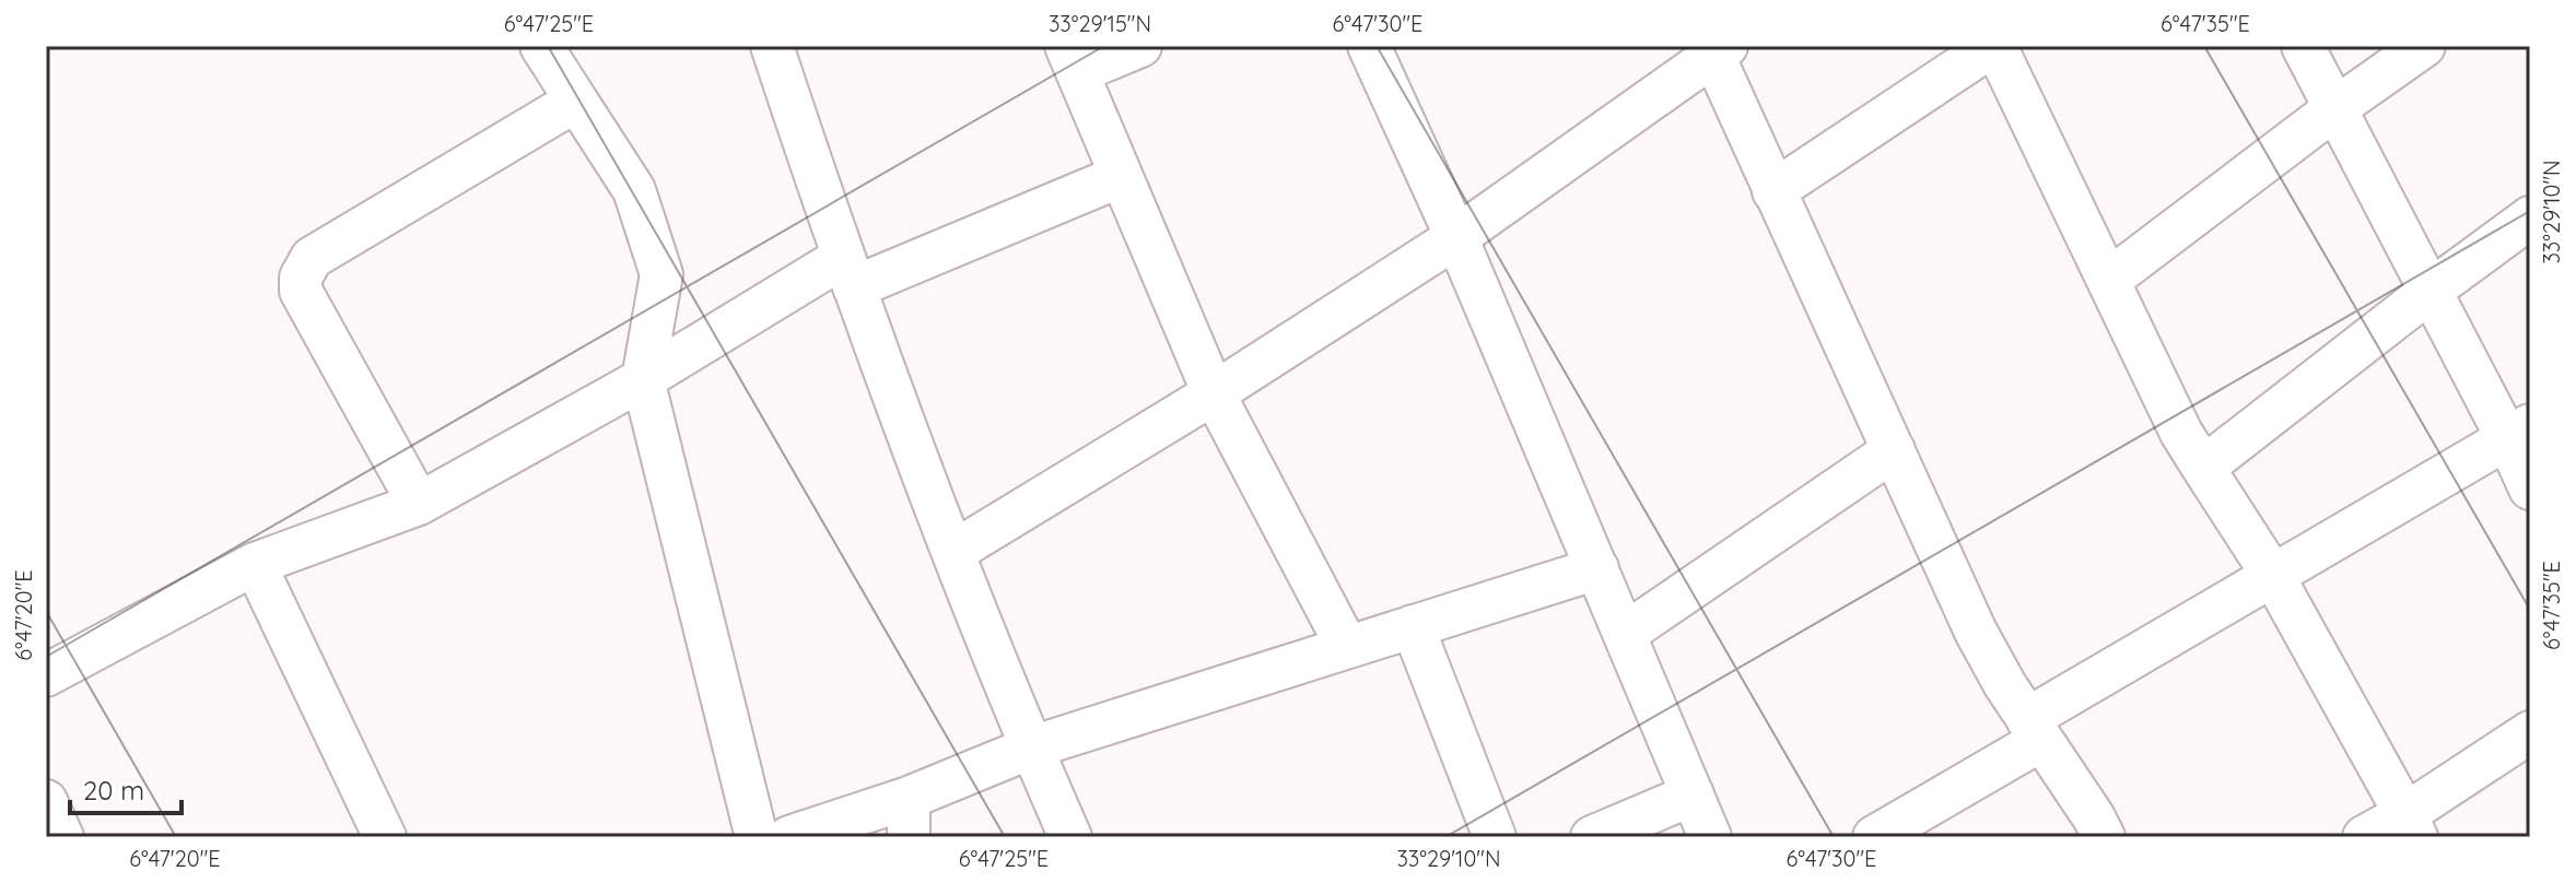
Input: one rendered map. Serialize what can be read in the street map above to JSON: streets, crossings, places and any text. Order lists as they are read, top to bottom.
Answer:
{
  "scale_bar": "20 m",
  "coordinates": [
    "6°47'25\"E",
    "33°29'15\"N",
    "6°47'30\"E",
    "6°47'35\"E",
    "33°29'10\"N",
    "6°47'20\"E"
  ]
}
